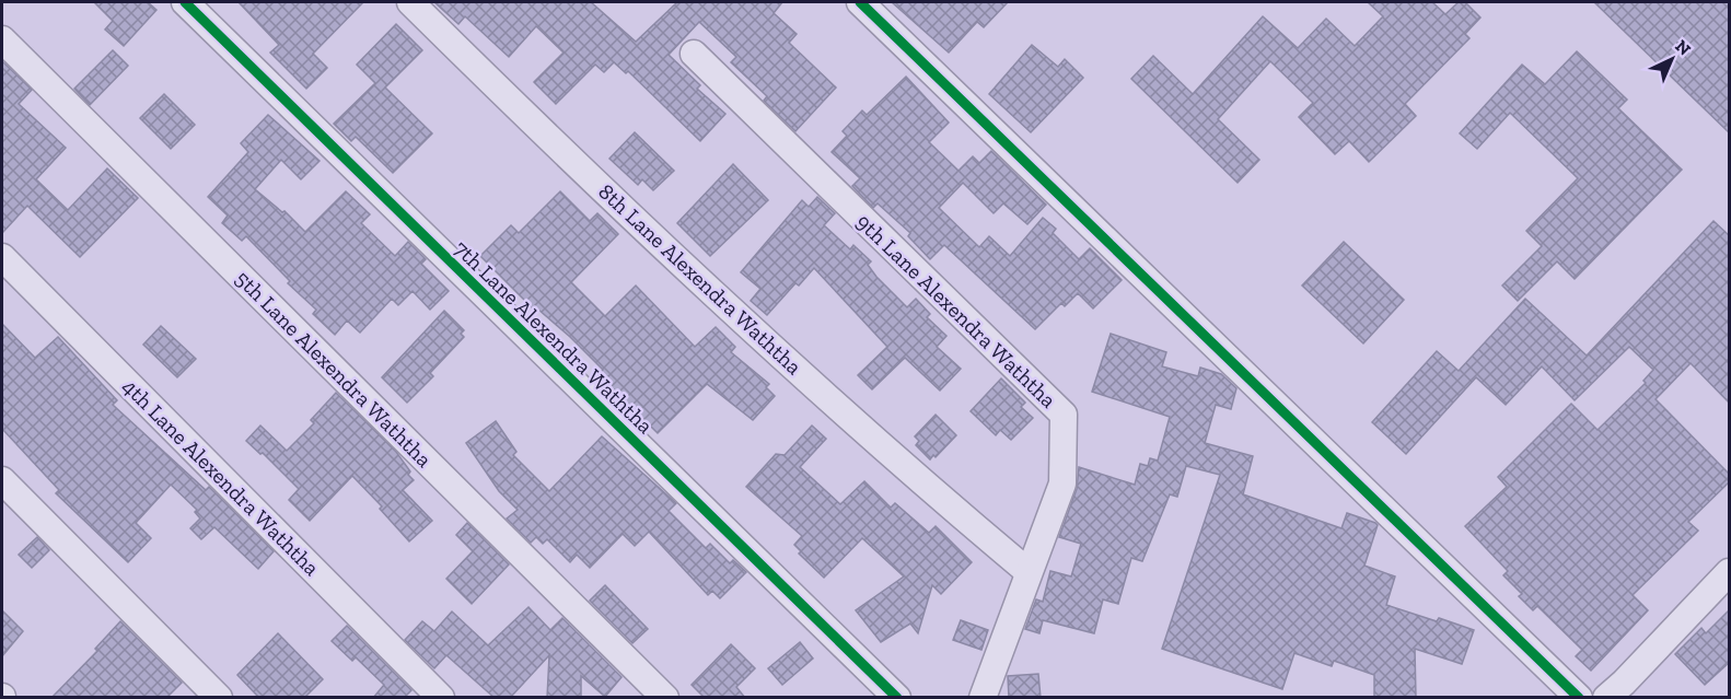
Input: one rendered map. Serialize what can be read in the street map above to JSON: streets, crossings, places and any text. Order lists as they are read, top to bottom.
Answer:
{
  "streets": {
    "street": [
      "8th Lane Alexendra Waththa",
      "9th Lane Alexendra Waththa",
      "7th Lane Alexendra Waththa",
      "5th Lane Alexendra Waththa",
      "4th Lane Alexendra Waththa"
    ]
  },
  "crossings": [
    ["8th Lane Alexendra Waththa", "9th Lane Alexendra Waththa"]
  ],
  "north": "top right"
}
